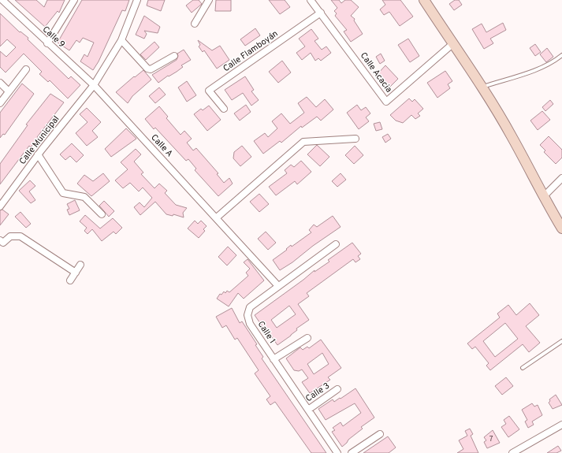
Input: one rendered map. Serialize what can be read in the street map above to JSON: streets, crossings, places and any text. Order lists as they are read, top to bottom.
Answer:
{
  "streets": {
    "street": [
      "Calle 9",
      "Calle Flamboyán",
      "Calle Acacia",
      "Calle Municipal",
      "Calle A",
      "Calle 1",
      "Calle 3"
    ]
  },
  "crossings": [
    ["Calle 9", "Calle Municipal"],
    ["Calle 9", "Calle A"],
    ["Calle Flamboyán", "Calle Acacia"],
    ["Calle Municipal", "Calle A"],
    ["Calle A", "Calle 1"],
    ["Calle 1", "Calle 3"]
  ],
  "house_numbers": ["7"]
}
